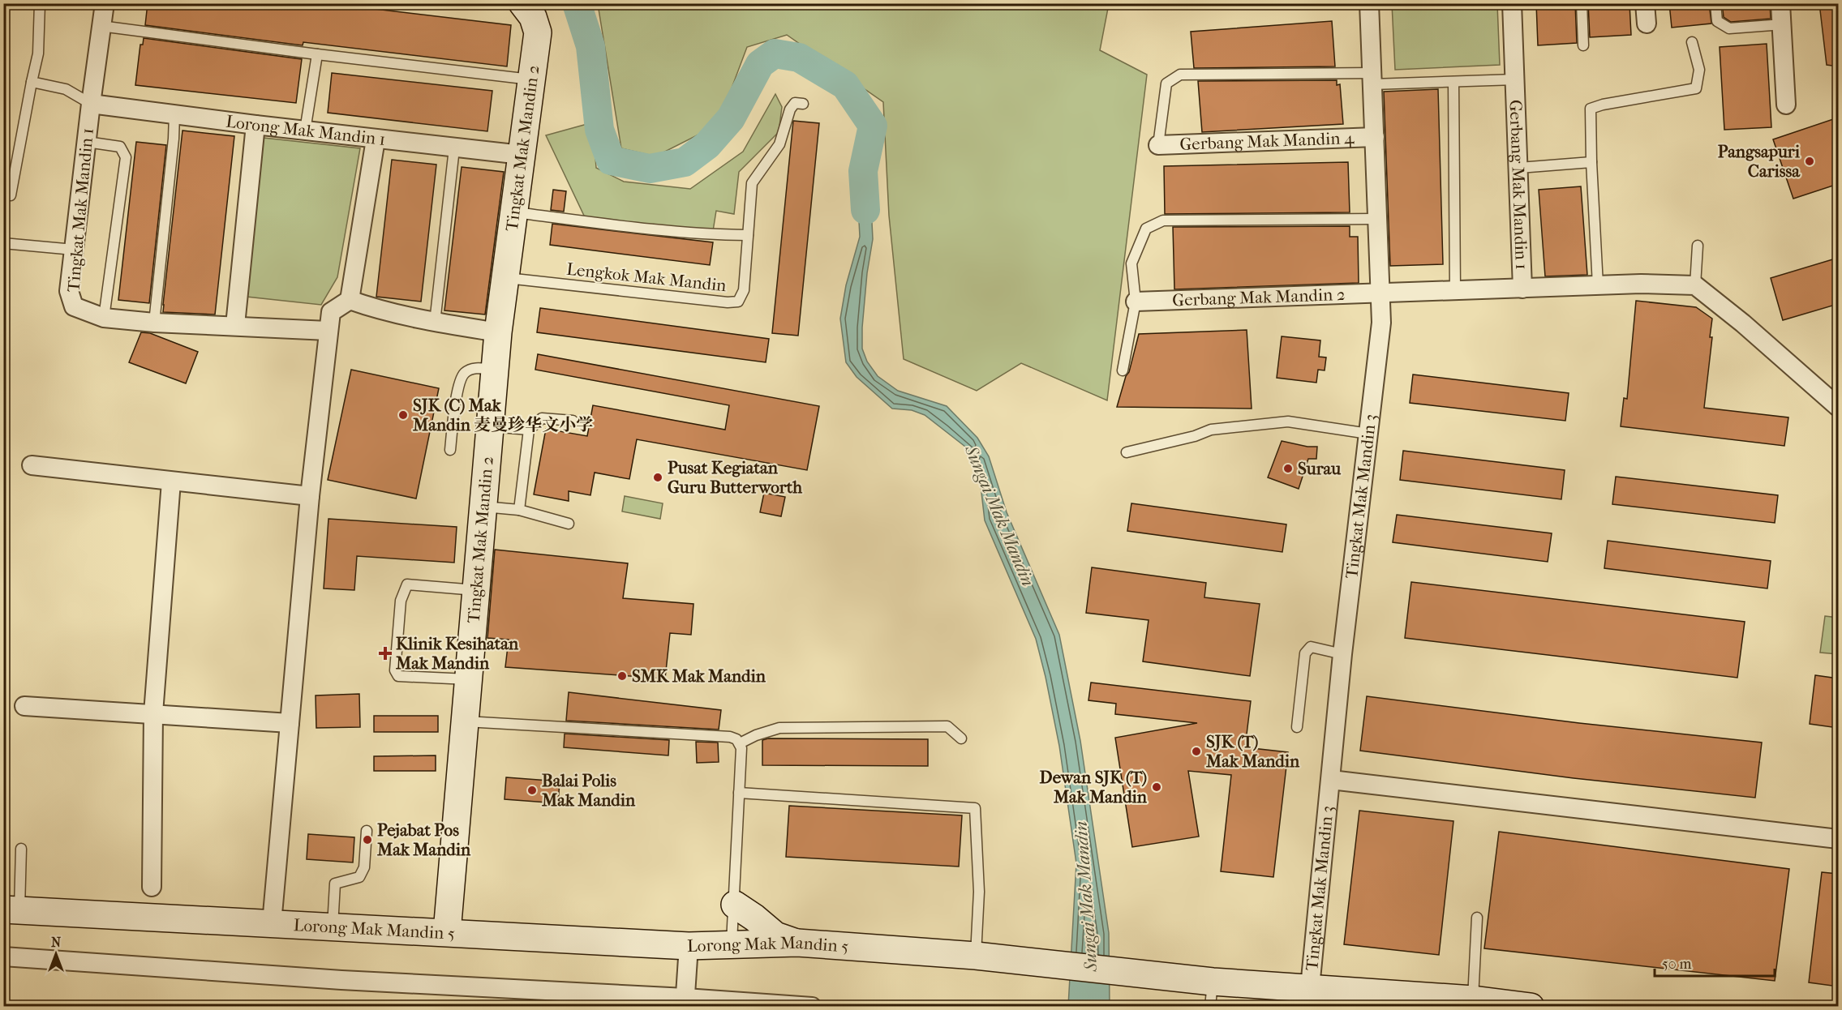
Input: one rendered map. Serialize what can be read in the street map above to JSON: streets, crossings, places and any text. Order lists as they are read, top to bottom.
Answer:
{
  "streets": {
    "street": [
      "Lorong Mak Mandin 1",
      "Gerbang Mak Mandin 4",
      "Tingkat Mak Mandin 2",
      "Gerbang Mak Mandin 1",
      "Tingkat Mak Mandin 1",
      "Gerbang Mak Mandin 2",
      "Tingkat Mak Mandin 3",
      "Lorong Mak Mandin 5"
    ],
    "lane": ["Lengkok Mak Mandin"]
  },
  "crossings": [
    ["Lorong Mak Mandin 1", "Tingkat Mak Mandin 2"],
    ["Lorong Mak Mandin 1", "Tingkat Mak Mandin 1"],
    ["Gerbang Mak Mandin 4", "Tingkat Mak Mandin 3"],
    ["Tingkat Mak Mandin 2", "Lengkok Mak Mandin"],
    ["Tingkat Mak Mandin 2", "Lorong Mak Mandin 5"],
    ["Gerbang Mak Mandin 1", "Gerbang Mak Mandin 2"],
    ["Gerbang Mak Mandin 2", "Tingkat Mak Mandin 3"],
    ["Tingkat Mak Mandin 3", "Lorong Mak Mandin 5"]
  ],
  "water": ["Sungai Mak Mandin"],
  "places": {
    "other": [
      "Pangsapuri Carissa",
      "SJK (C) Mak Mandin 麦曼珍华文小学",
      "Surau",
      "Pusat Kegiatan Guru Butterworth",
      "SMK Mak Mandin",
      "SJK (T) Mak Mandin",
      "Dewan SJK (T) Mak Mandin",
      "Balai Polis Mak Mandin",
      "Pejabat Pos Mak Mandin"
    ],
    "health": ["Klinik Kesihatan Mak Mandin"]
  },
  "scale_bar": "50 m",
  "north": "top"
}
